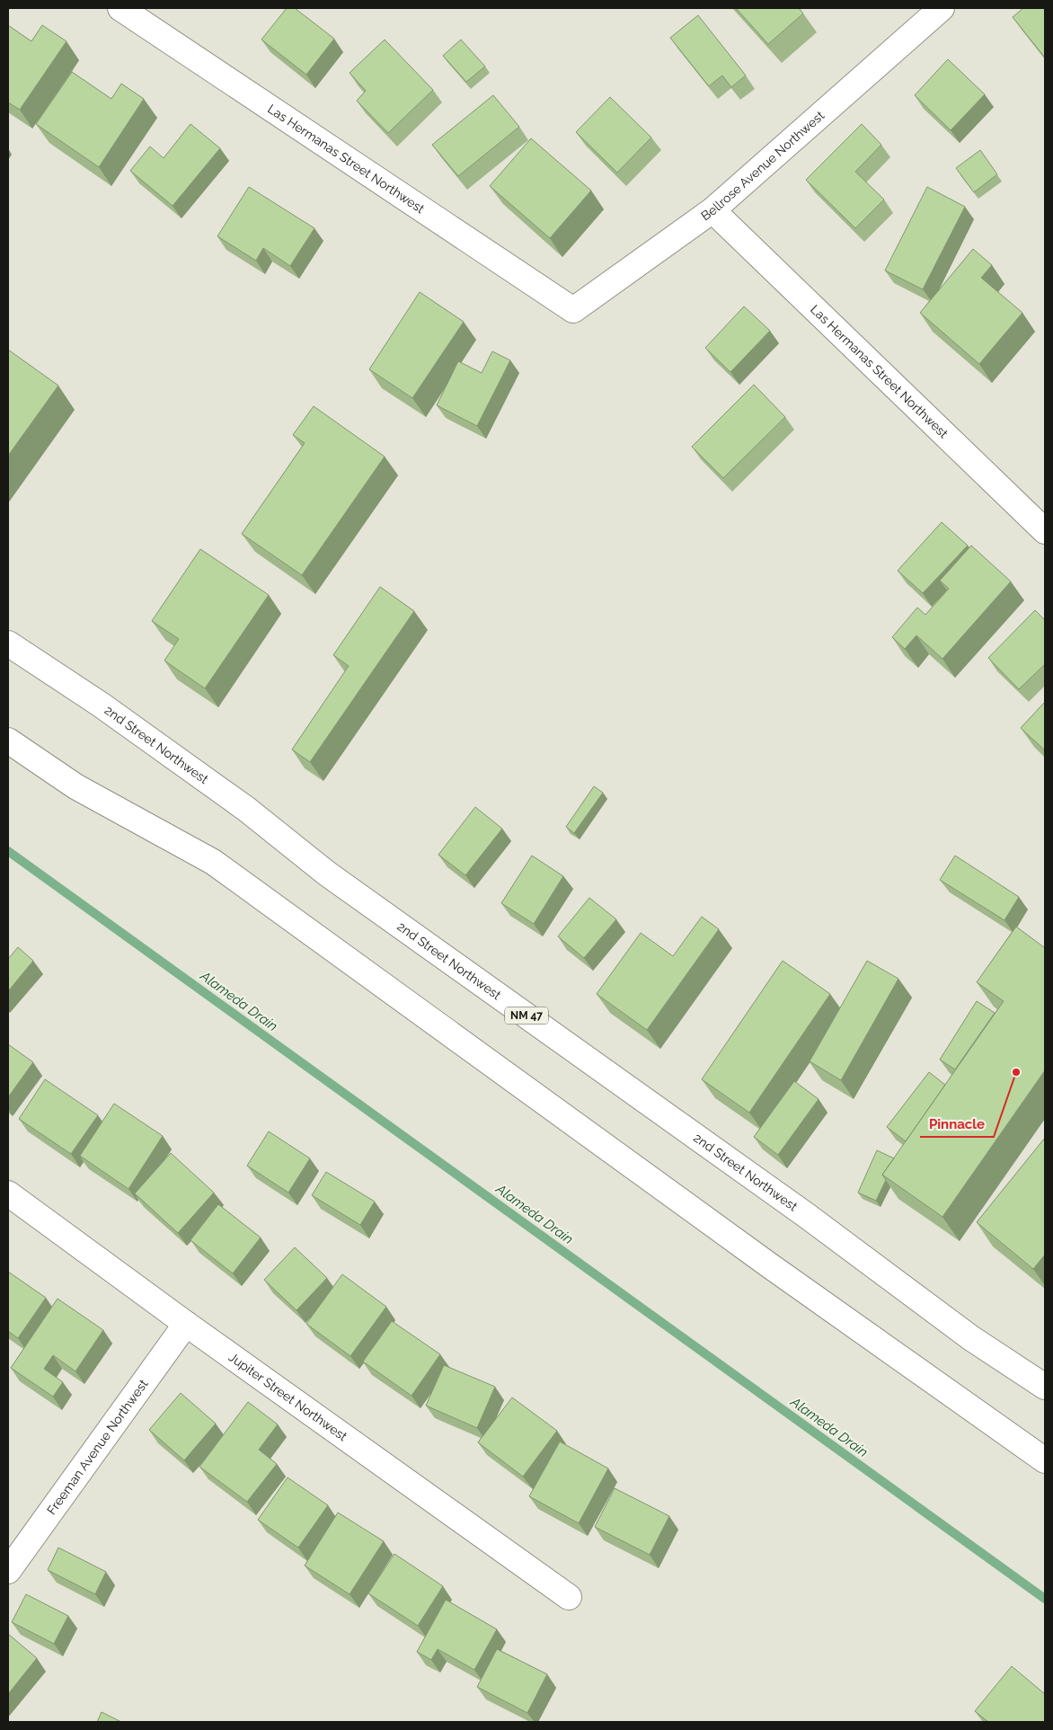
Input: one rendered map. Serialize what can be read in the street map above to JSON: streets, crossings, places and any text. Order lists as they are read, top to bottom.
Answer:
{
  "streets": {
    "main road": [
      "Las Hermanas Street Northwest",
      "Bellrose Avenue Northwest",
      "2nd Street Northwest",
      "NM 47",
      "Jupiter Street Northwest",
      "Freeman Avenue Northwest"
    ]
  },
  "crossings": [
    ["Las Hermanas Street Northwest", "Bellrose Avenue Northwest"],
    ["Jupiter Street Northwest", "Freeman Avenue Northwest"]
  ],
  "water": ["Alameda Drain"],
  "places": ["Pinnacle"]
}
